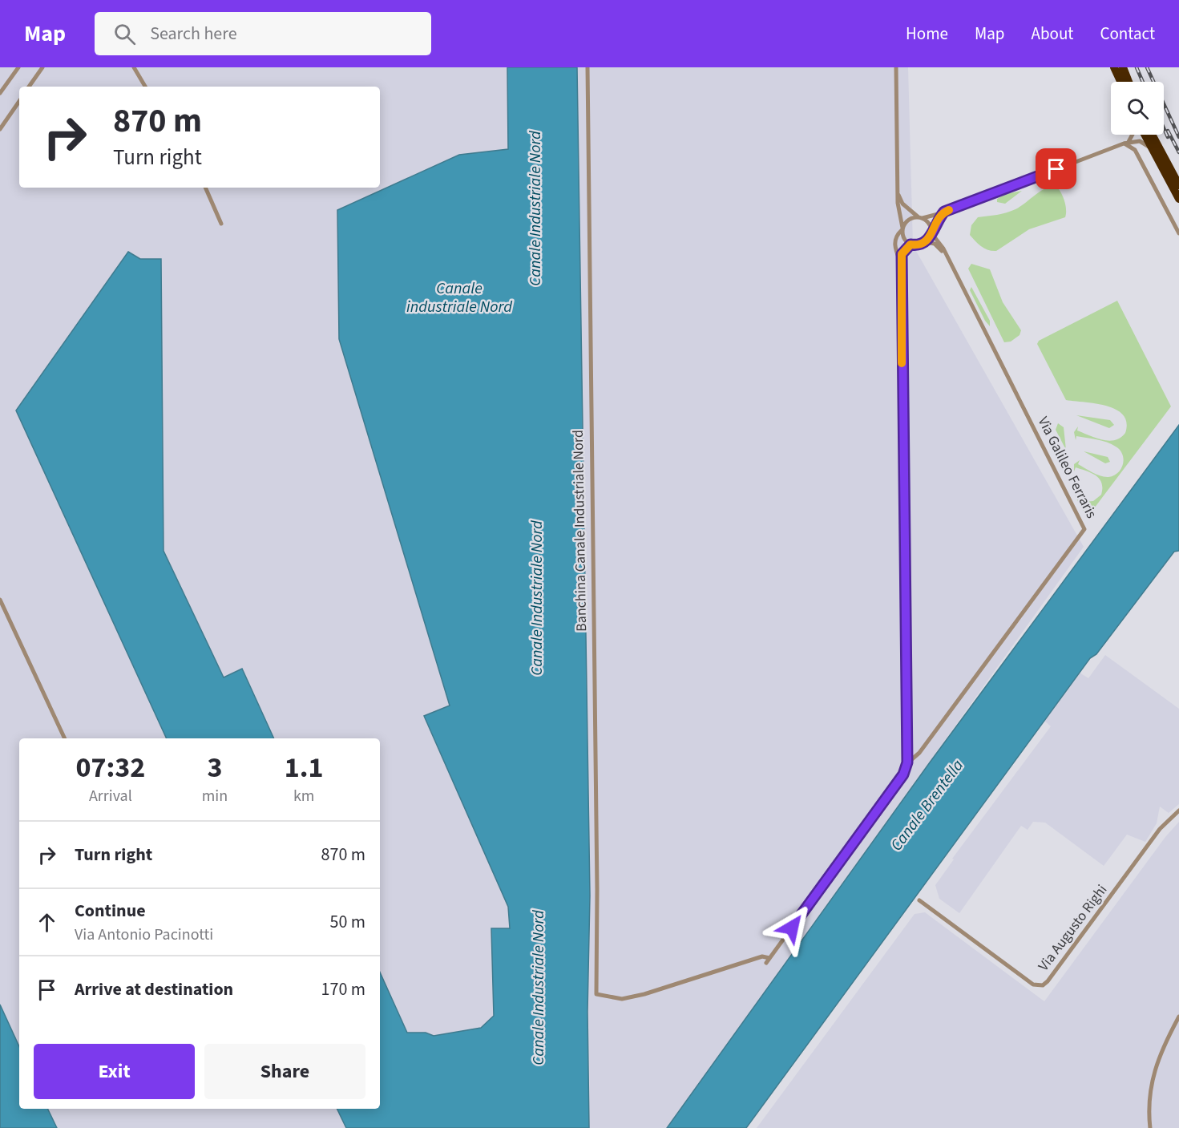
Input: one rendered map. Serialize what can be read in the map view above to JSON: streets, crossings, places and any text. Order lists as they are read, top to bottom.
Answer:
{
  "streets": {
    "street": ["Via Galileo Ferraris", "Banchina Canale Industriale Nord", "Via Augusto Righi"]
  },
  "water": ["Canale Industriale Nord", "Canale industriale Nord", "Canale Brentella"],
  "page": {
    "header": "Map",
    "search": "Search here",
    "nav": [
      "Home",
      "Map",
      "About",
      "Contact"
    ],
    "turn": ["870 m", "Turn right"],
    "eta": [
      "07:32",
      "Arrival",
      "3",
      "min",
      "1.1",
      "km"
    ],
    "list": [
      {
        "name": "Turn right",
        "value": "870 m"
      },
      {
        "name": "Continue",
        "note": "Via Antonio Pacinotti",
        "value": "50 m"
      },
      {
        "name": "Arrive at destination",
        "value": "170 m"
      }
    ],
    "buttons": ["Exit", "Share"]
  }
}
